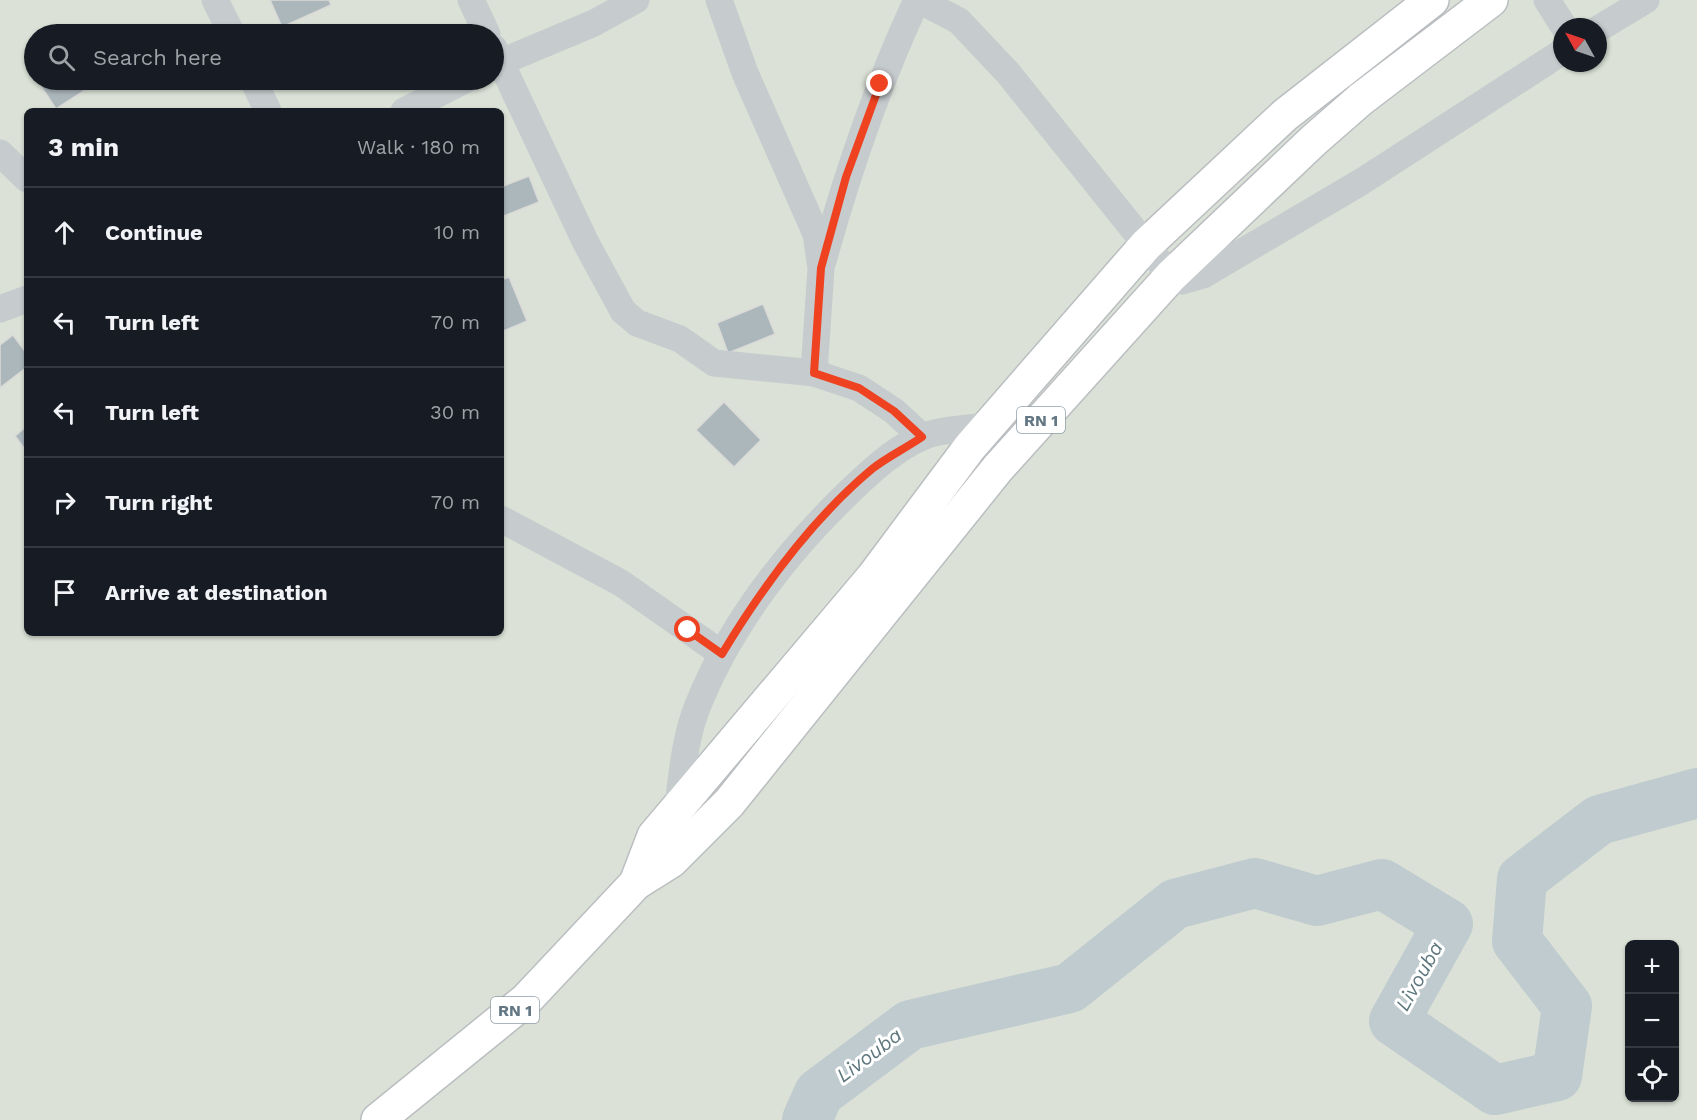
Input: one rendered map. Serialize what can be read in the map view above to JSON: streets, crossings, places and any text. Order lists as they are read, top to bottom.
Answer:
{
  "streets": {
    "highway": ["RN 1"]
  },
  "water": ["Livouba"],
  "north": "top left",
  "page": {
    "search": "Search here",
    "heading": ["3 min", "Walk · 180 m"],
    "list": [
      ["Continue", "10 m"],
      ["Turn left", "70 m"],
      ["Turn left", "30 m"],
      ["Turn right", "70 m"],
      "Arrive at destination"
    ],
    "map_buttons": ["+", "−"]
  }
}
